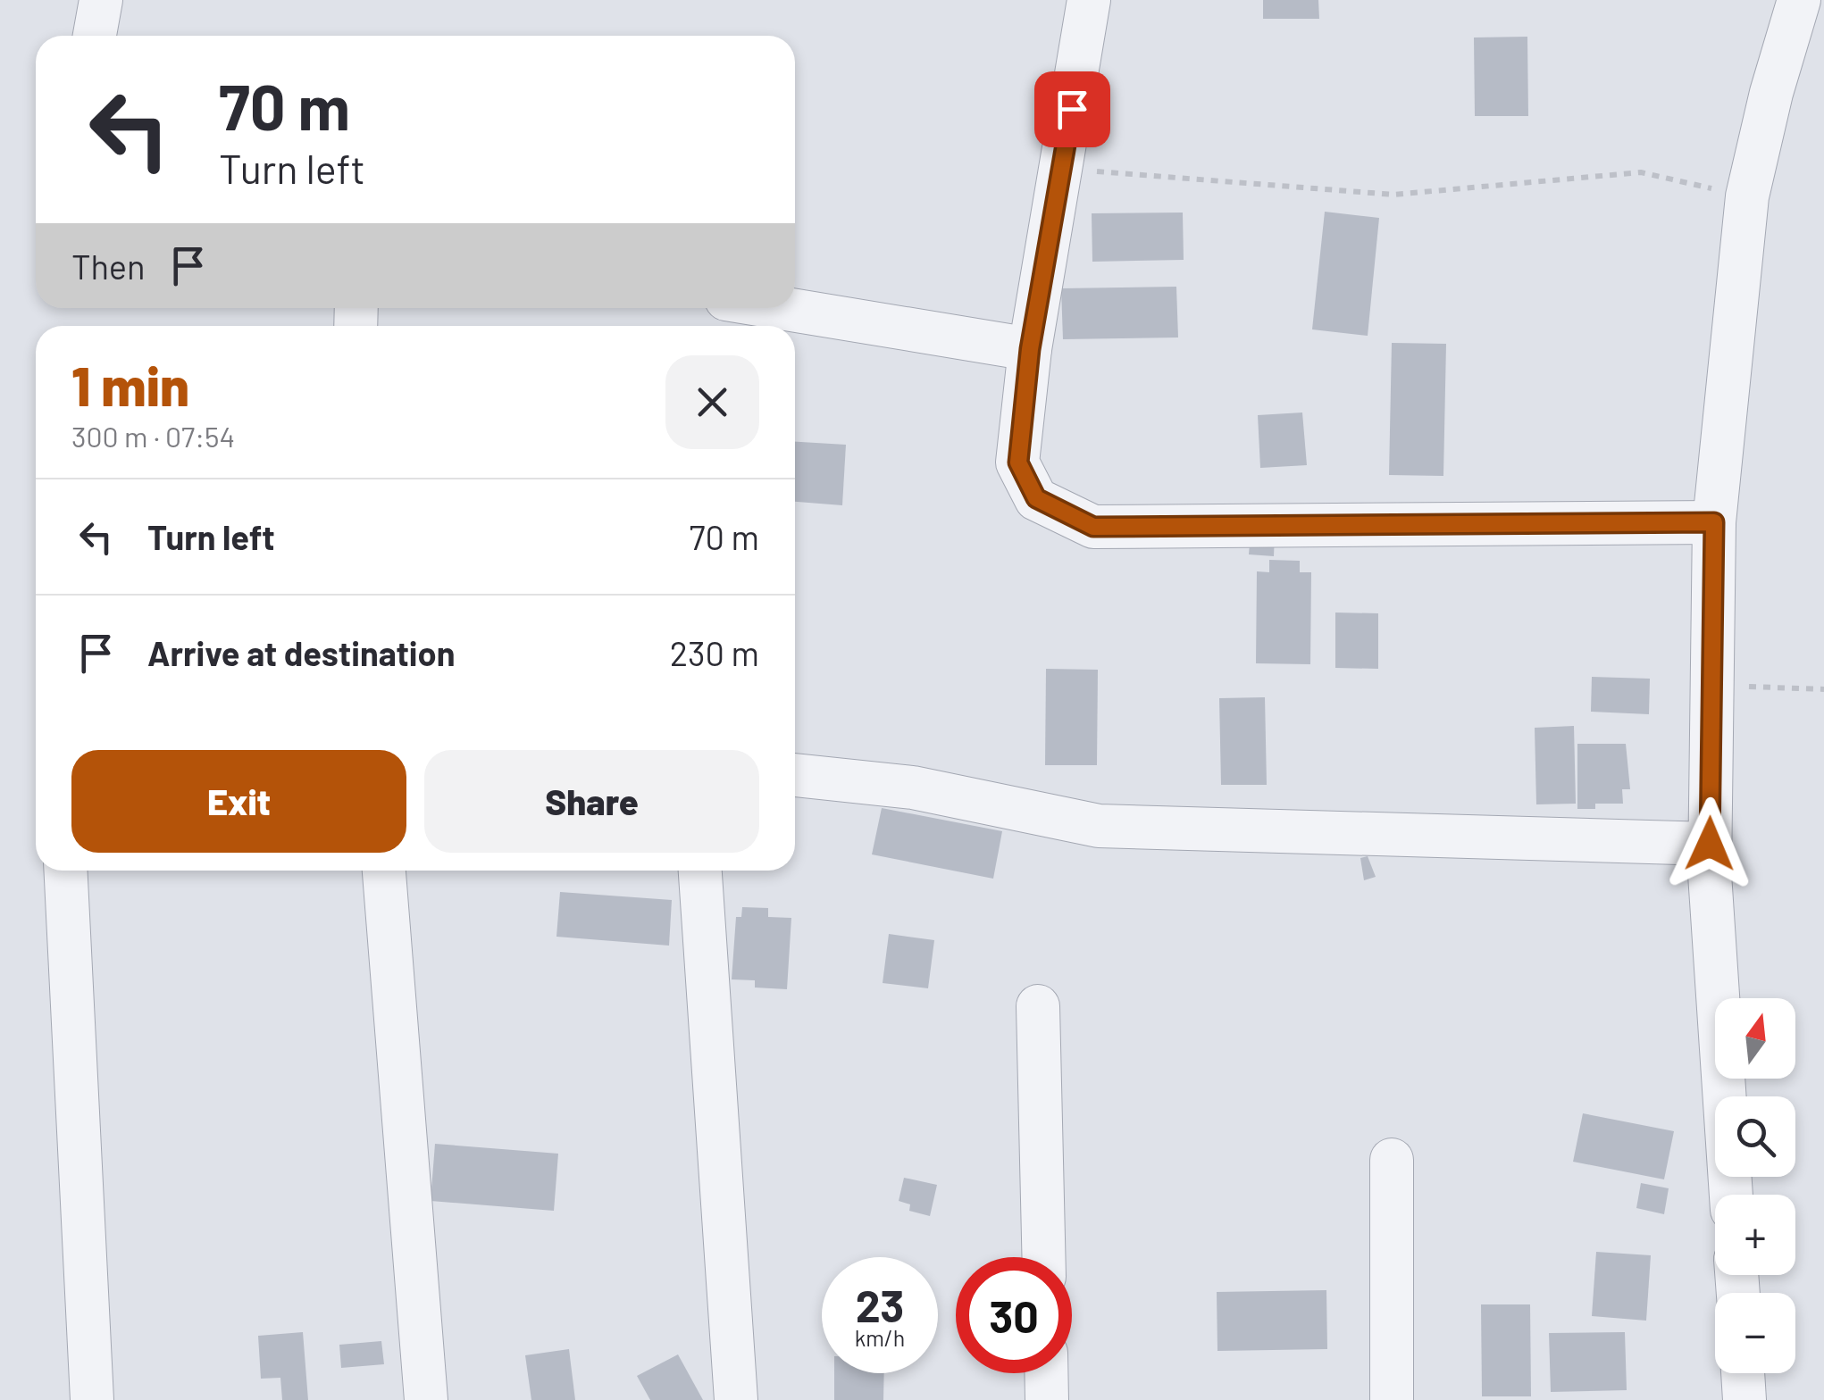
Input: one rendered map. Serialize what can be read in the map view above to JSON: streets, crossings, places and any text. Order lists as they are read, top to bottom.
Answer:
{
  "north": "top",
  "page": {
    "turn": ["70 m", "Turn left"],
    "then": "Then",
    "heading": ["1 min", "300 m · 07:54"],
    "list": [
      {
        "name": "Turn left",
        "value": "70 m"
      },
      {
        "name": "Arrive at destination",
        "value": "230 m"
      }
    ],
    "buttons": ["Exit", "Share"],
    "map_buttons": ["+", "−"],
    "speed": "23 km/h",
    "limit": "30"
  }
}
